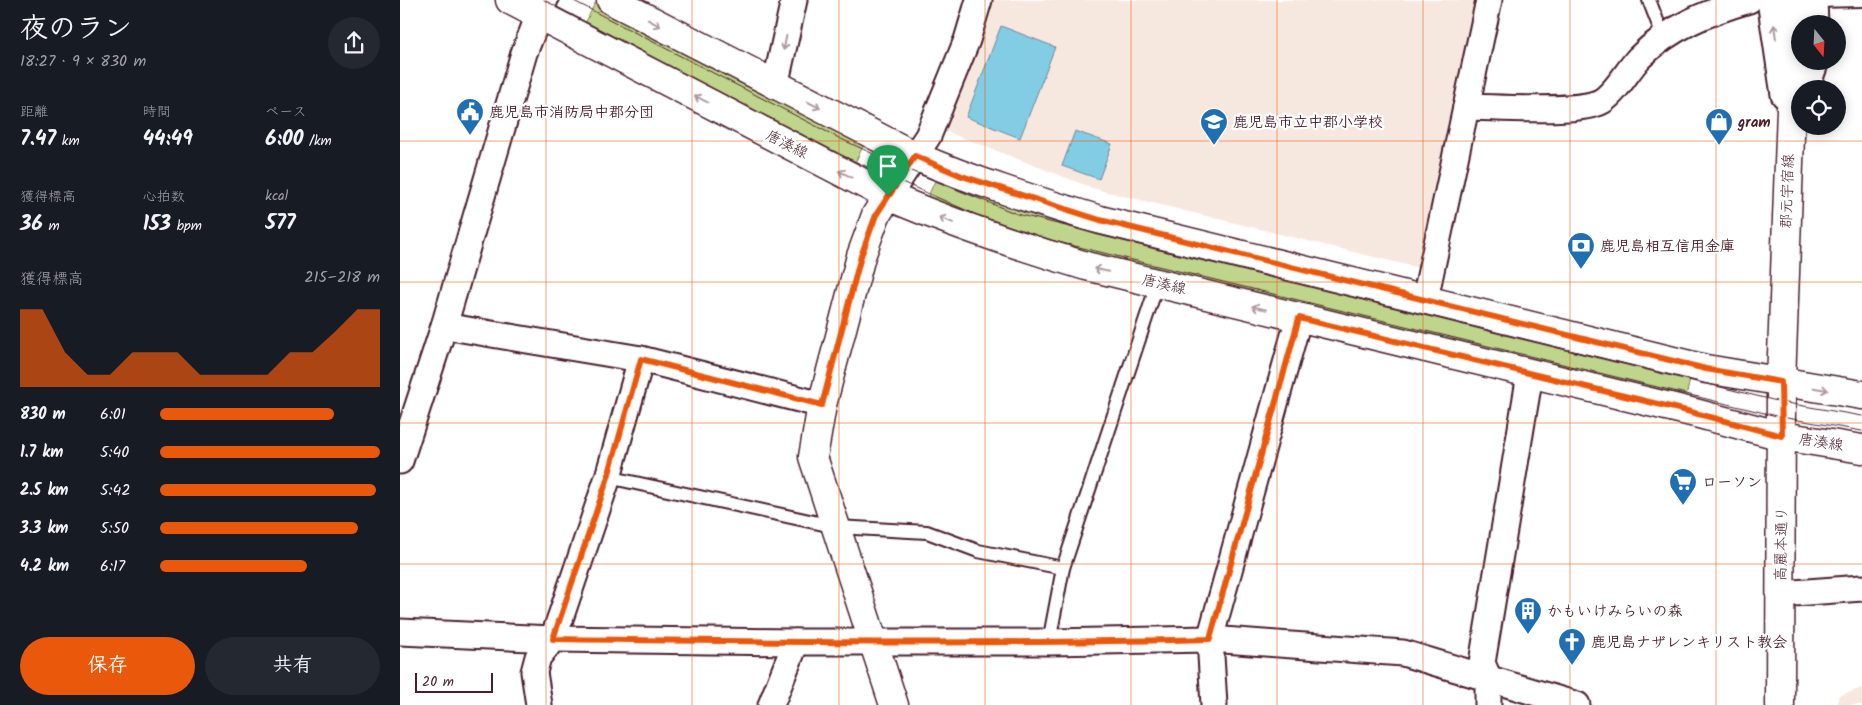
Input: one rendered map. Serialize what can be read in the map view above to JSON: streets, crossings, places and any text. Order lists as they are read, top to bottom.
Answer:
{
  "streets": {
    "street": ["唐湊線", "郡元宇宿線", "高麗本通り"]
  },
  "crossings": [
    ["唐湊線", "高麗本通り"],
    ["郡元宇宿線", "高麗本通り"]
  ],
  "places": {
    "public building": ["鹿児島市消防局中郡分団"],
    "school or university": ["鹿児島市立中郡小学校"],
    "shop": ["gram"],
    "bank": ["鹿児島相互信用金庫"],
    "supermarket": ["ローソン"],
    "building": ["かもいけみらいの森"],
    "church": ["鹿児島ナザレンキリスト教会"]
  },
  "scale_bar": "20 m",
  "north": "bottom",
  "page": {
    "heading": ["夜のラン", "18:27 · 9 × 830 m"],
    "stats": [
      ["距離", "7.47 km"],
      ["時間", "44:49"],
      ["ペース", "6:00 /km"],
      ["獲得標高", "36 m"],
      ["心拍数", "153 bpm"],
      ["kcal", "577"]
    ],
    "chart": ["獲得標高", "215–218 m"],
    "list": [
      {
        "name": "830 m",
        "note": "6:01"
      },
      {
        "name": "1.7 km",
        "note": "5:40"
      },
      {
        "name": "2.5 km",
        "note": "5:42"
      },
      {
        "name": "3.3 km",
        "note": "5:50"
      },
      {
        "name": "4.2 km",
        "note": "6:17"
      }
    ],
    "buttons": ["保存", "共有"],
    "scale": "20 m"
  }
}
